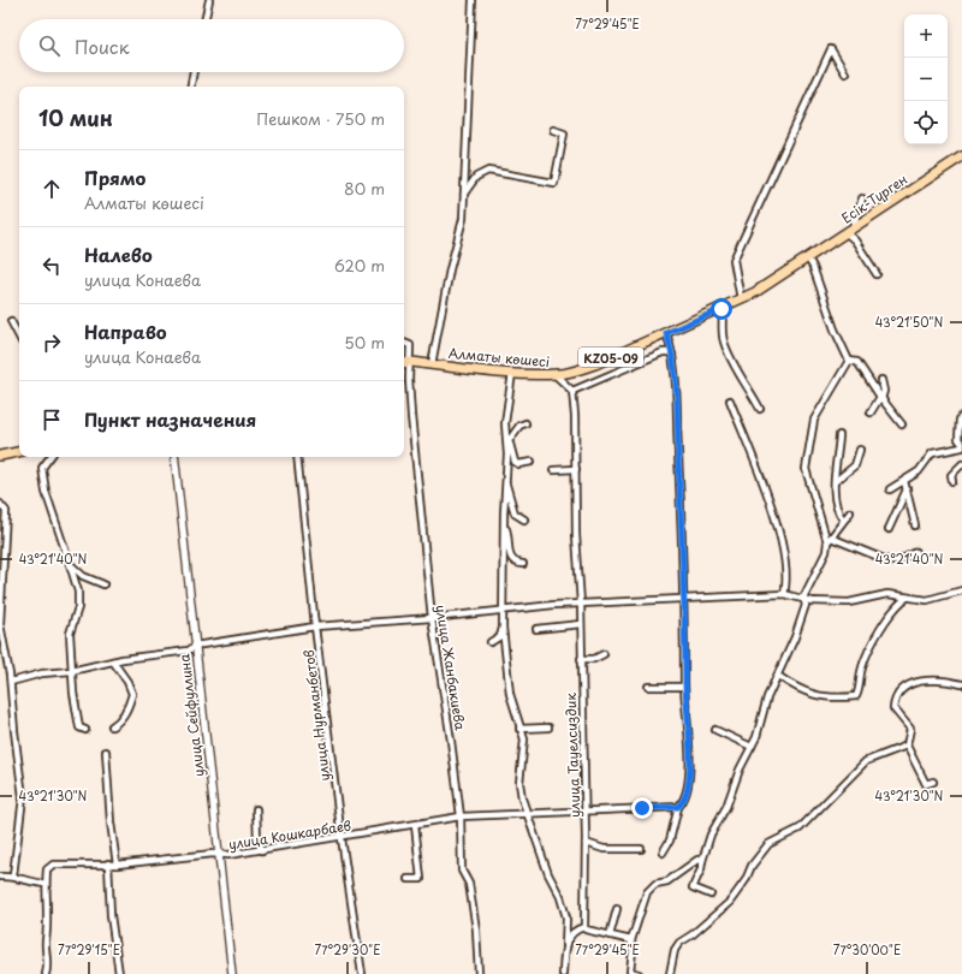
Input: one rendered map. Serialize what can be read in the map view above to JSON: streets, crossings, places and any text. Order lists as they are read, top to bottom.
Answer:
{
  "streets": {
    "main road": ["Есік-Түрген", "Алматы көшесі", "KZ05-09"],
    "street": [
      "улица Жанбакиева",
      "улица Сейфуллина",
      "улица Нурманбетов",
      "улица Тауелсиздик",
      "улица Кошкарбаев"
    ]
  },
  "crossings": [
    ["Есік-Түрген", "Алматы көшесі"],
    ["Алматы көшесі", "улица Жанбакиева"],
    ["улица Жанбакиева", "улица Кошкарбаев"],
    ["улица Сейфуллина", "улица Кошкарбаев"],
    ["улица Нурманбетов", "улица Кошкарбаев"],
    ["улица Тауелсиздик", "улица Кошкарбаев"]
  ],
  "page": {
    "map_buttons": ["+", "−"],
    "search": "Поиск",
    "heading": ["10 мин", "Пешком · 750 m"],
    "list": [
      ["Прямо", "Алматы көшесі", "80 m"],
      ["Налево", "улица Конаева", "620 m"],
      ["Направо", "улица Конаева", "50 m"],
      "Пункт назначения"
    ]
  },
  "coordinates": [
    "77°29'45\"E",
    "43°21'50\"N",
    "43°21'40\"N",
    "43°21'30\"N",
    "77°29'15\"E",
    "77°29'30\"E",
    "77°30'00\"E"
  ]
}
